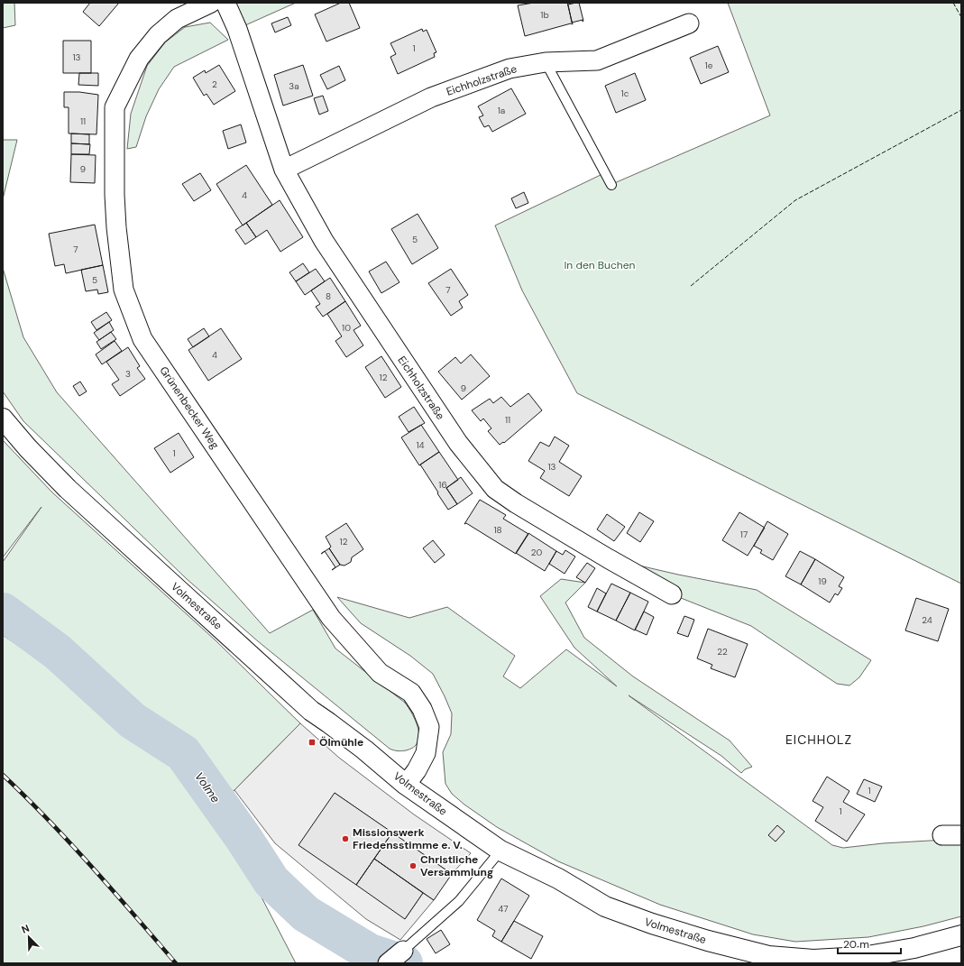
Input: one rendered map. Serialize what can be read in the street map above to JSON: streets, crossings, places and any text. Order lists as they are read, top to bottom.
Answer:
{
  "streets": {
    "main road": ["Volmestraße"],
    "street": ["Eichholzstraße", "Grünenbecker Weg"]
  },
  "crossings": [
    ["Grünenbecker Weg", "Volmestraße"]
  ],
  "districts": ["EICHHOLZ"],
  "water": ["Volme"],
  "parks": ["In den Buchen"],
  "places": {
    "transit": ["Ölmühle"],
    "other": ["Missionswerk Friedensstimme e. V.", "Christliche Versammlung"]
  },
  "house_numbers": [
    "1b",
    "1",
    "13",
    "1e",
    "2",
    "3a",
    "1c",
    "1a",
    "11",
    "9",
    "4",
    "5",
    "7",
    "5",
    "7",
    "8",
    "10",
    "4",
    "3",
    "12",
    "9",
    "11",
    "14",
    "1",
    "13",
    "16",
    "18",
    "17",
    "12",
    "20",
    "19",
    "24",
    "22",
    "1",
    "1",
    "47"
  ],
  "scale_bar": "20 m",
  "north": "top left"
}
